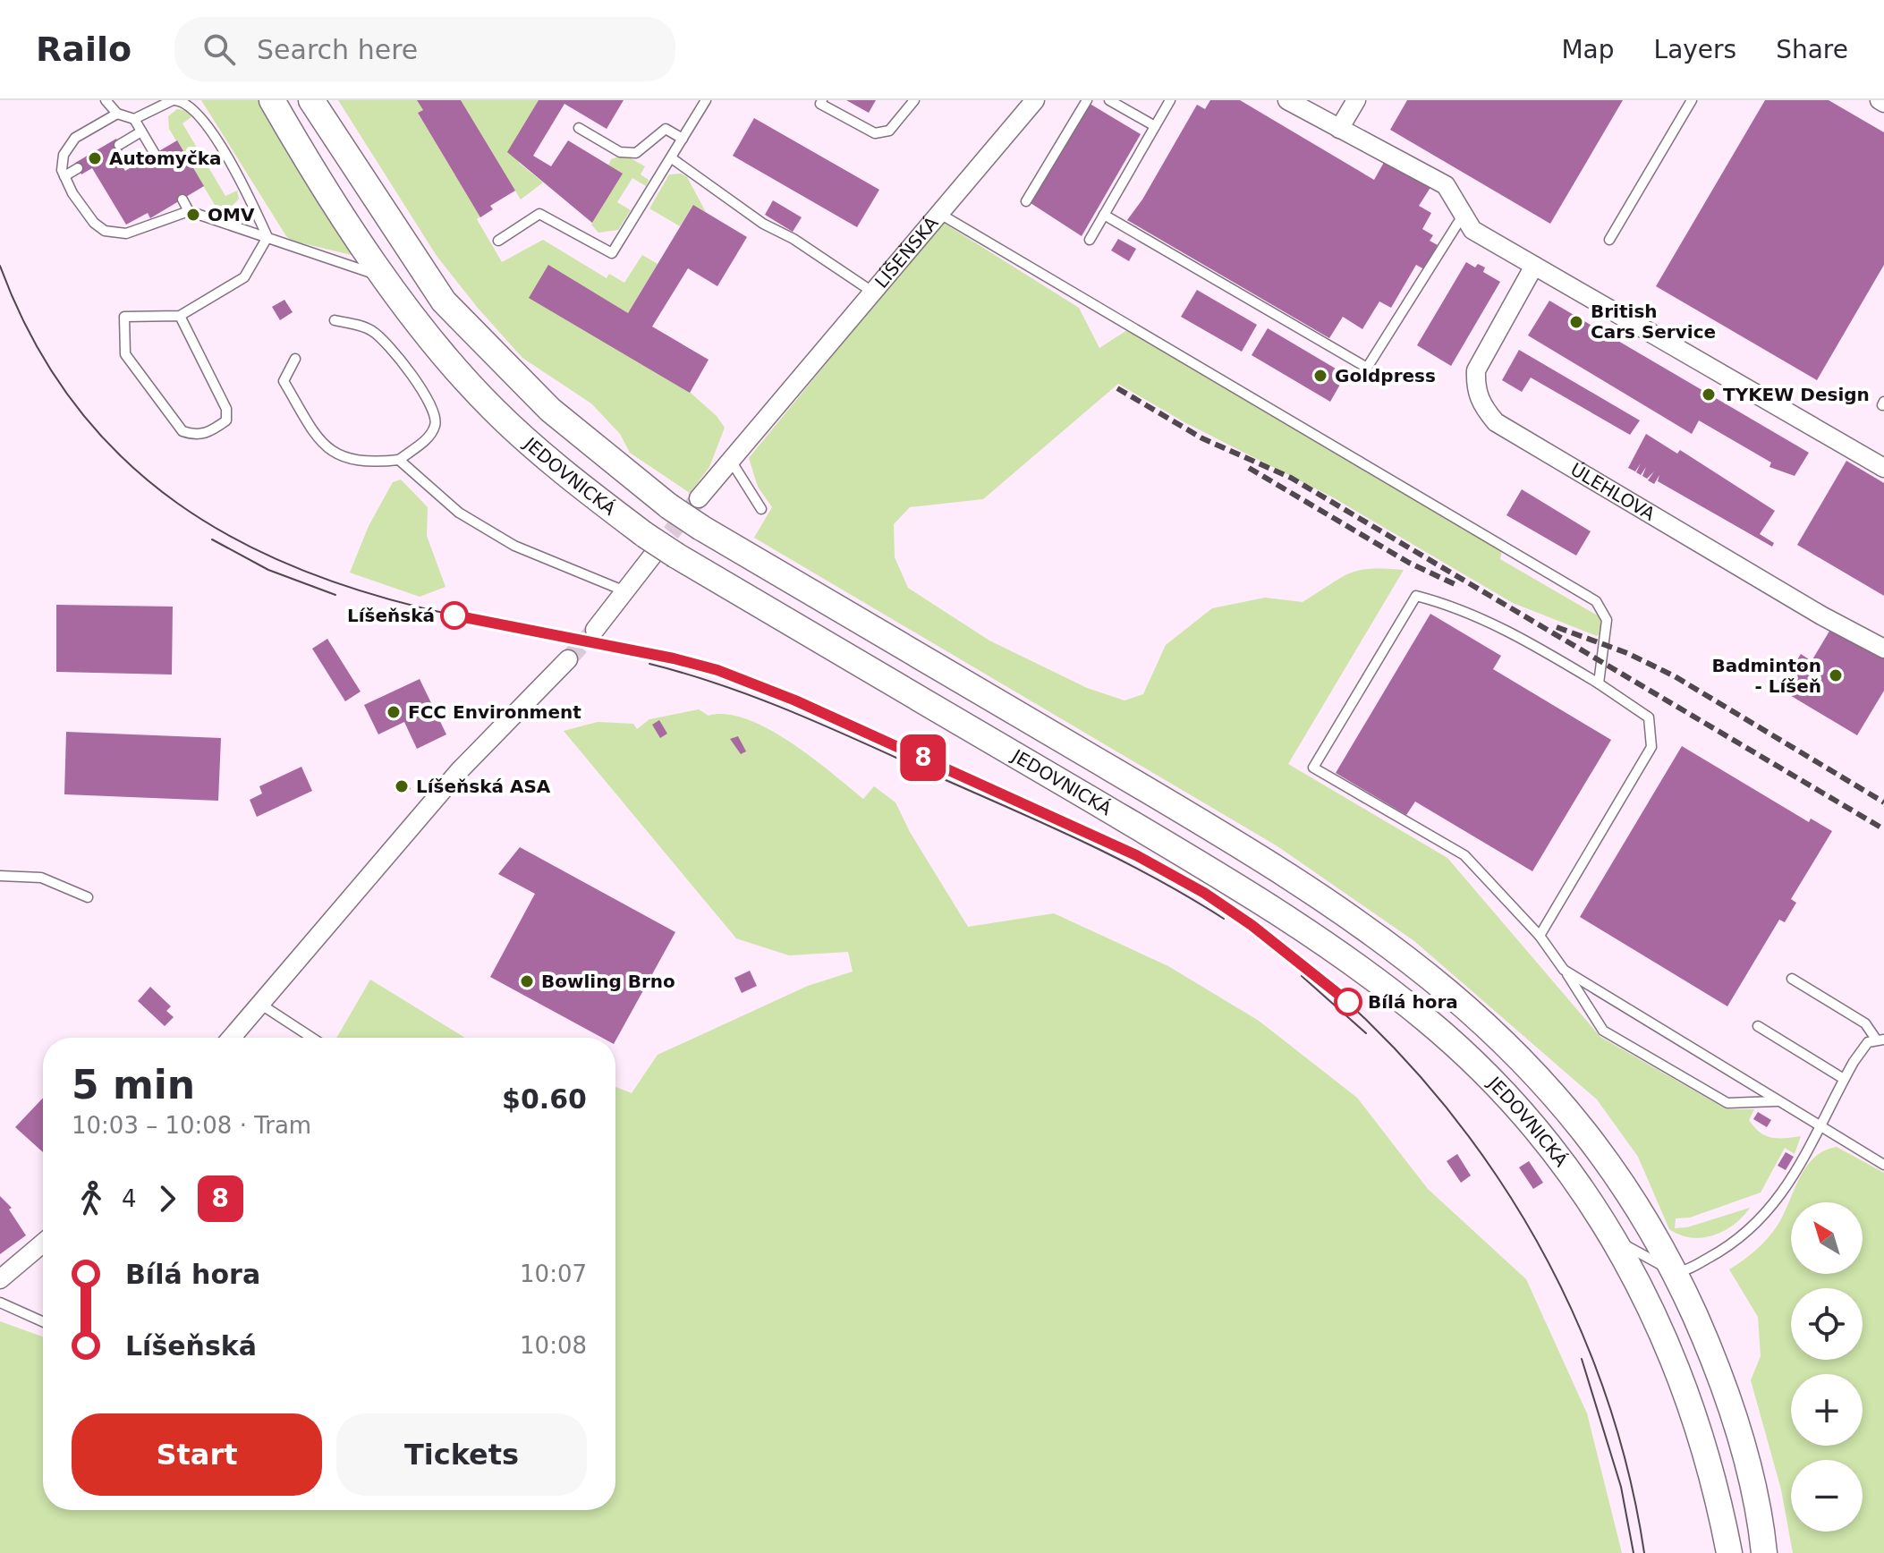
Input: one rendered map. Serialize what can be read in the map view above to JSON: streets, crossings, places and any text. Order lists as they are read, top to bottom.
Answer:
{
  "streets": {
    "main road": ["JEDOVNICKÁ"],
    "street": ["LÍŠEŇSKÁ", "ÚLEHLOVA"]
  },
  "places": [
    "Automyčka",
    "OMV",
    "British Cars Service",
    "Goldpress",
    "TYKEW Design",
    "Líšeňská",
    "Badminton - Líšeň",
    "FCC Environment",
    "Líšeňská ASA",
    "Bowling Brno",
    "Bílá hora"
  ],
  "lines": ["tram line 8"],
  "north": "top left",
  "page": {
    "header": "Railo",
    "search": "Search here",
    "nav": ["Map", "Layers", "Share"],
    "on_map": "8",
    "heading": ["5 min", "10:03 – 10:08 · Tram", "$0.60"],
    "legs": ["4", "8"],
    "map_buttons": ["+", "−"],
    "list": [
      {
        "name": "Bílá hora",
        "value": "10:07"
      },
      {
        "name": "Líšeňská",
        "value": "10:08"
      }
    ],
    "buttons": ["Start", "Tickets"]
  }
}
